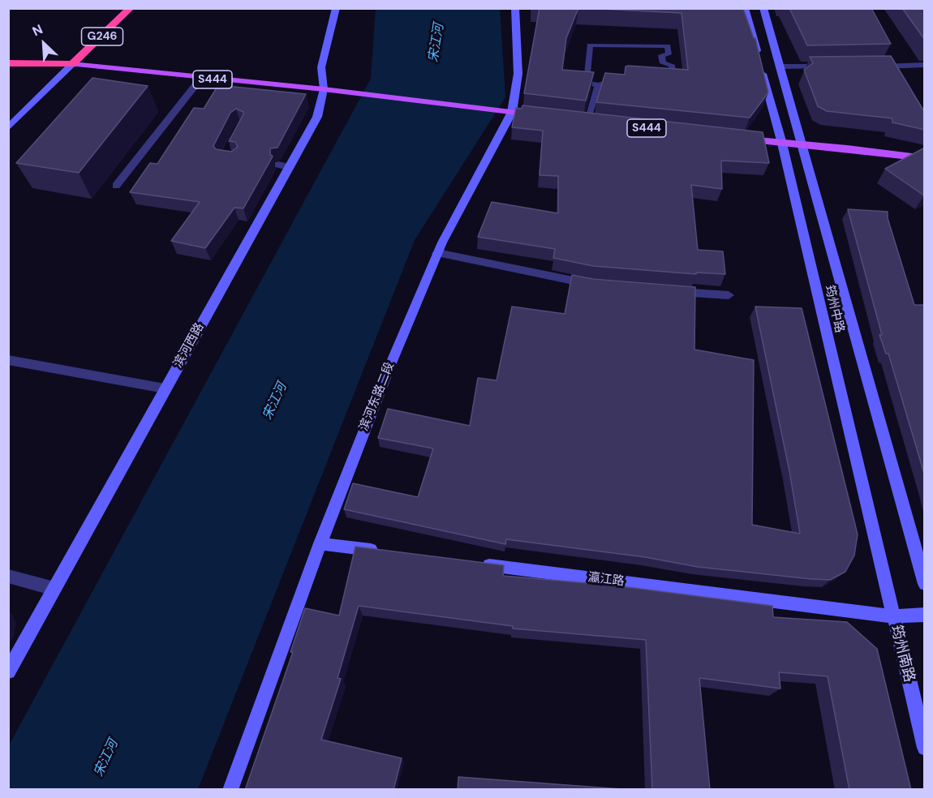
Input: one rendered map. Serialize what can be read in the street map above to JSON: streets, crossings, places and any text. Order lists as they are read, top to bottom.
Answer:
{
  "streets": {
    "highway": ["G246"],
    "main road": ["S444"],
    "street": [
      "筠州中路",
      "滨河西路",
      "滨河东路二段",
      "瀛江路",
      "筠州南路"
    ]
  },
  "crossings": [
    ["G246", "S444"],
    ["S444", "滨河西路"],
    ["S444", "滨河东路二段"],
    ["筠州中路", "瀛江路"],
    ["筠州中路", "筠州南路"],
    ["瀛江路", "筠州南路"]
  ],
  "water": ["宋江河"],
  "north": "top left"
}
